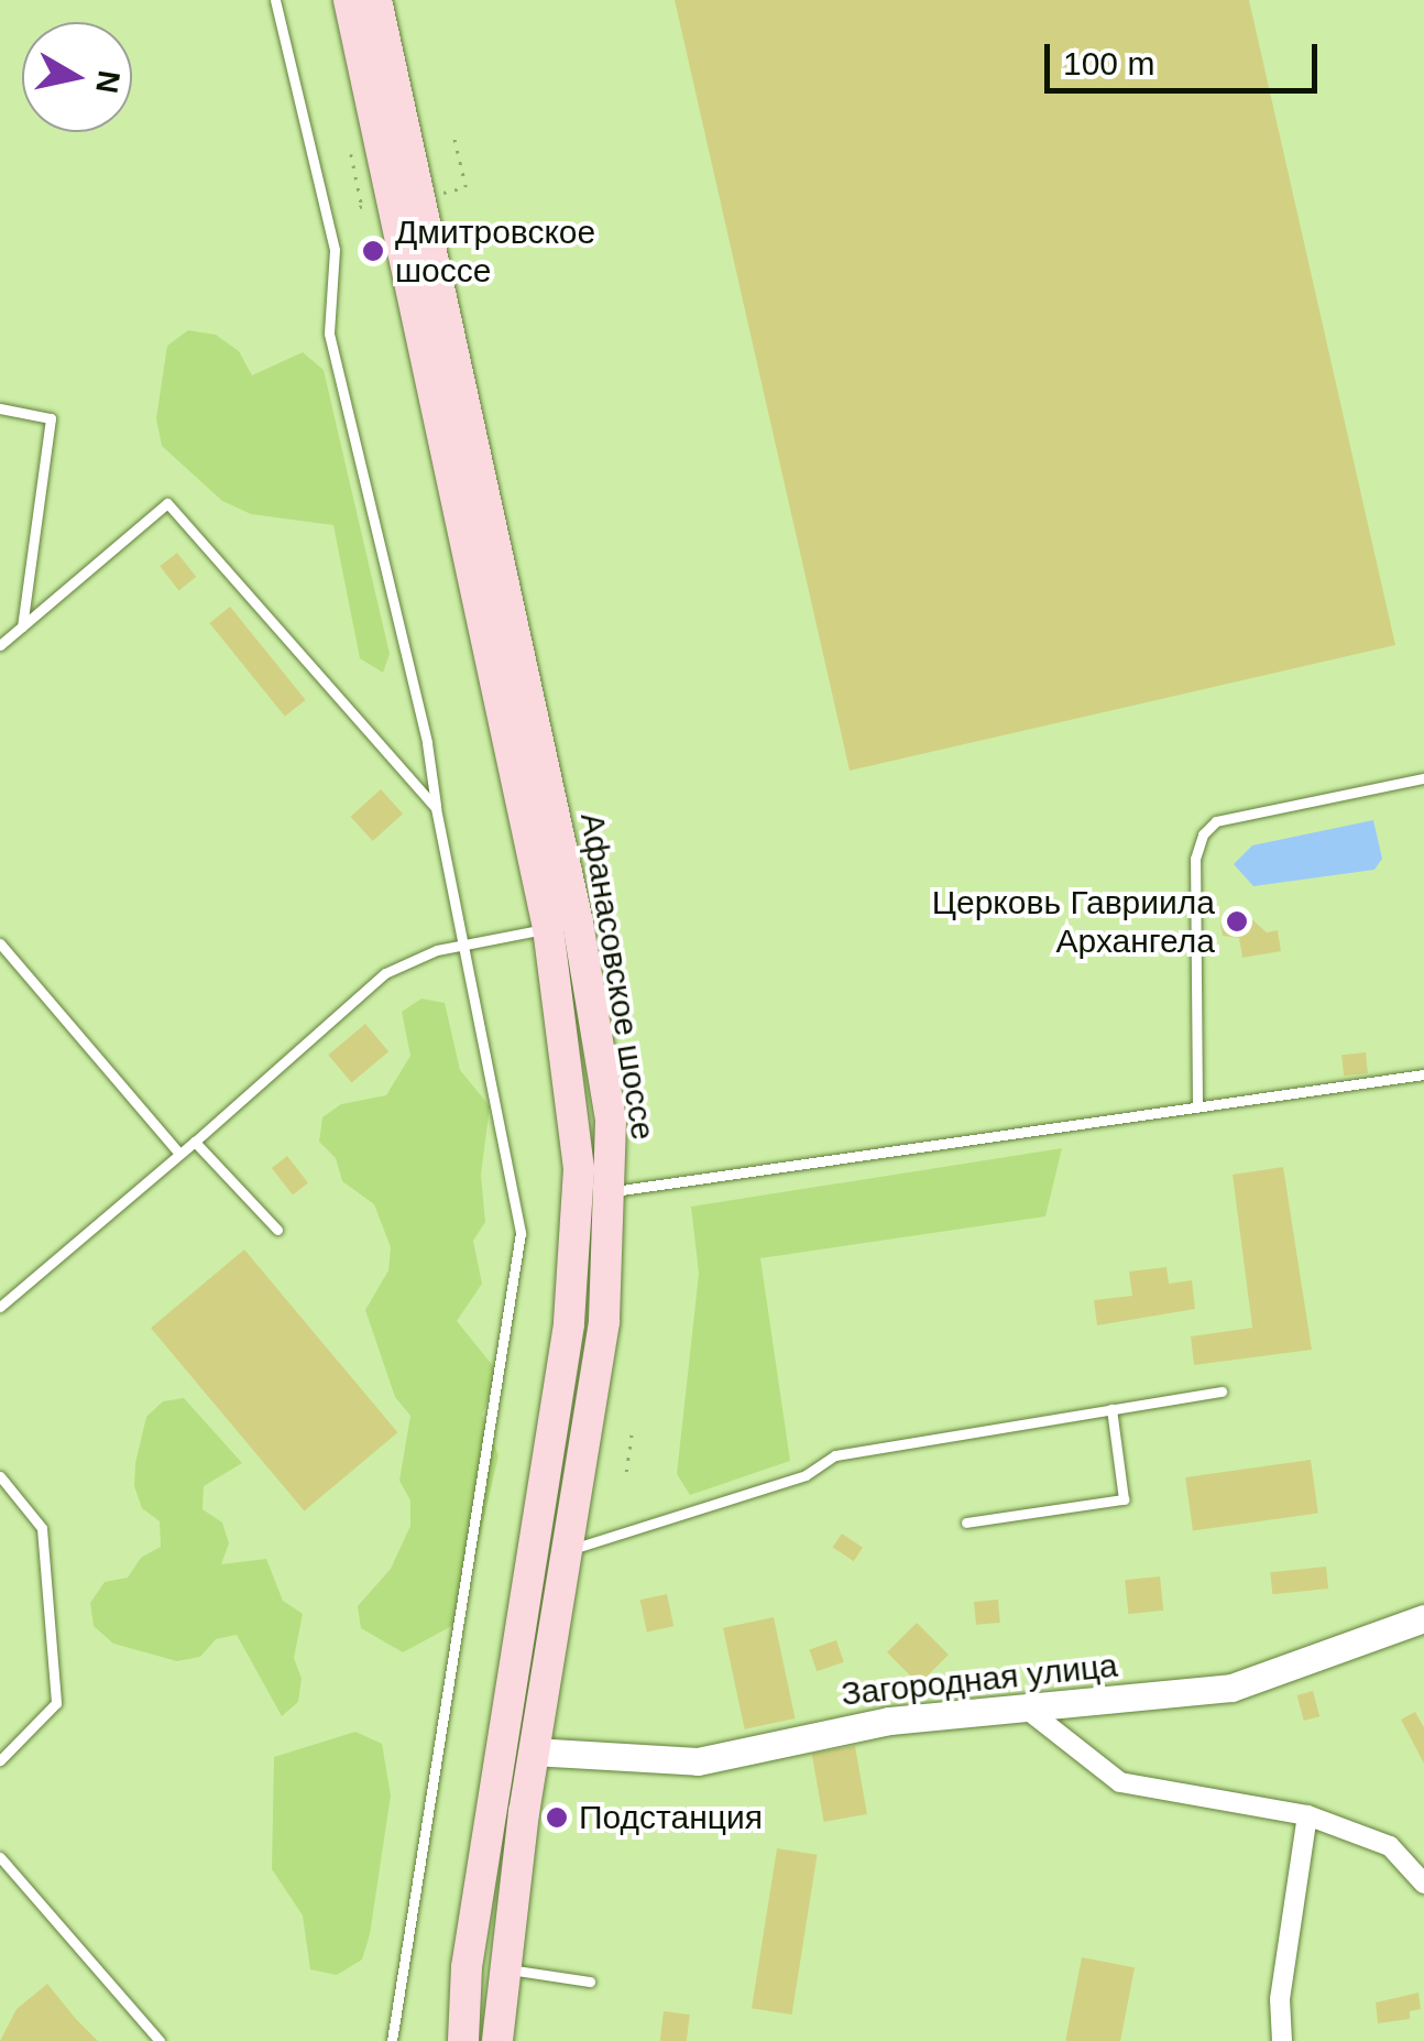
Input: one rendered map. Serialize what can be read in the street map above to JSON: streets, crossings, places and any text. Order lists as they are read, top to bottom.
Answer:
{
  "streets": {
    "main road": ["Афанасовское шоссе"],
    "street": ["Загородная улица"]
  },
  "crossings": [
    ["Афанасовское шоссе", "Загородная улица"]
  ],
  "places": ["Дмитровское шоссе", "Церковь Гавриила Архангела", "Подстанция"],
  "scale_bar": "100 m",
  "north": "right"
}
